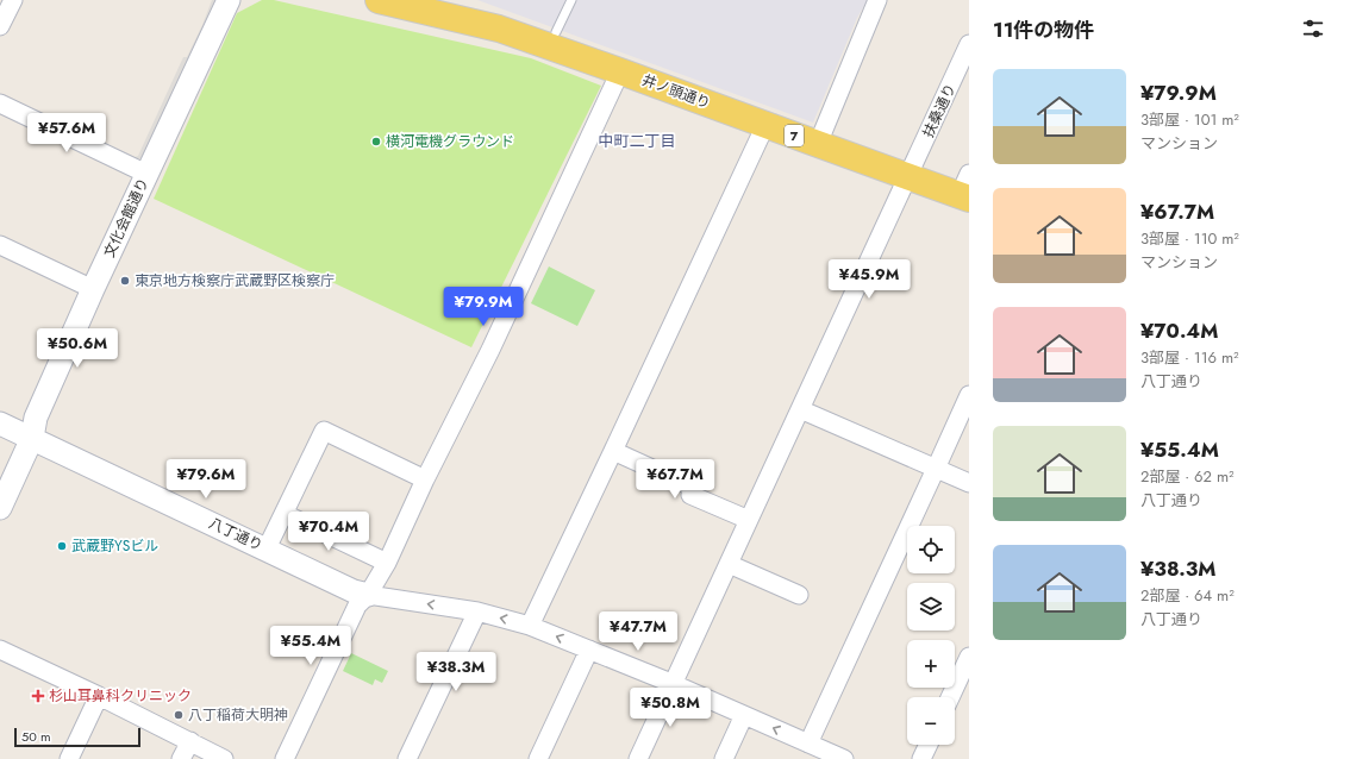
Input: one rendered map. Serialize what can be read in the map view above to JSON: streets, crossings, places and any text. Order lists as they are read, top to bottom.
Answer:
{
  "streets": {
    "main road": ["井ノ頭通り", "7"],
    "street": ["扶桑通り", "文化会館通り", "八丁通り"]
  },
  "crossings": [
    ["井ノ頭通り", "扶桑通り"],
    ["文化会館通り", "八丁通り"]
  ],
  "districts": ["中町二丁目"],
  "places": {
    "other": [
      "横河電機グラウンド",
      "東京地方検察庁武蔵野区検察庁",
      "武蔵野YSビル",
      "八丁稲荷大明神"
    ],
    "health": ["杉山耳鼻科クリニック"]
  },
  "scale_bar": "50 m",
  "page": {
    "heading": "11件の物件",
    "list": [
      {
        "name": "¥79.9M",
        "note": "3部屋 · 101 m² · マンション"
      },
      {
        "name": "¥67.7M",
        "note": "3部屋 · 110 m² · マンション"
      },
      {
        "name": "¥70.4M",
        "note": "3部屋 · 116 m² · 八丁通り"
      },
      {
        "name": "¥55.4M",
        "note": "2部屋 · 62 m² · 八丁通り"
      },
      {
        "name": "¥38.3M",
        "note": "2部屋 · 64 m² · 八丁通り"
      }
    ],
    "price": [
      "¥57.6M",
      "¥45.9M",
      "¥79.9M",
      "¥50.6M",
      "¥79.6M",
      "¥67.7M",
      "¥70.4M",
      "¥47.7M",
      "¥55.4M",
      "¥38.3M",
      "¥50.8M"
    ],
    "map_buttons": ["+", "−"],
    "scale": "50 m"
  }
}
